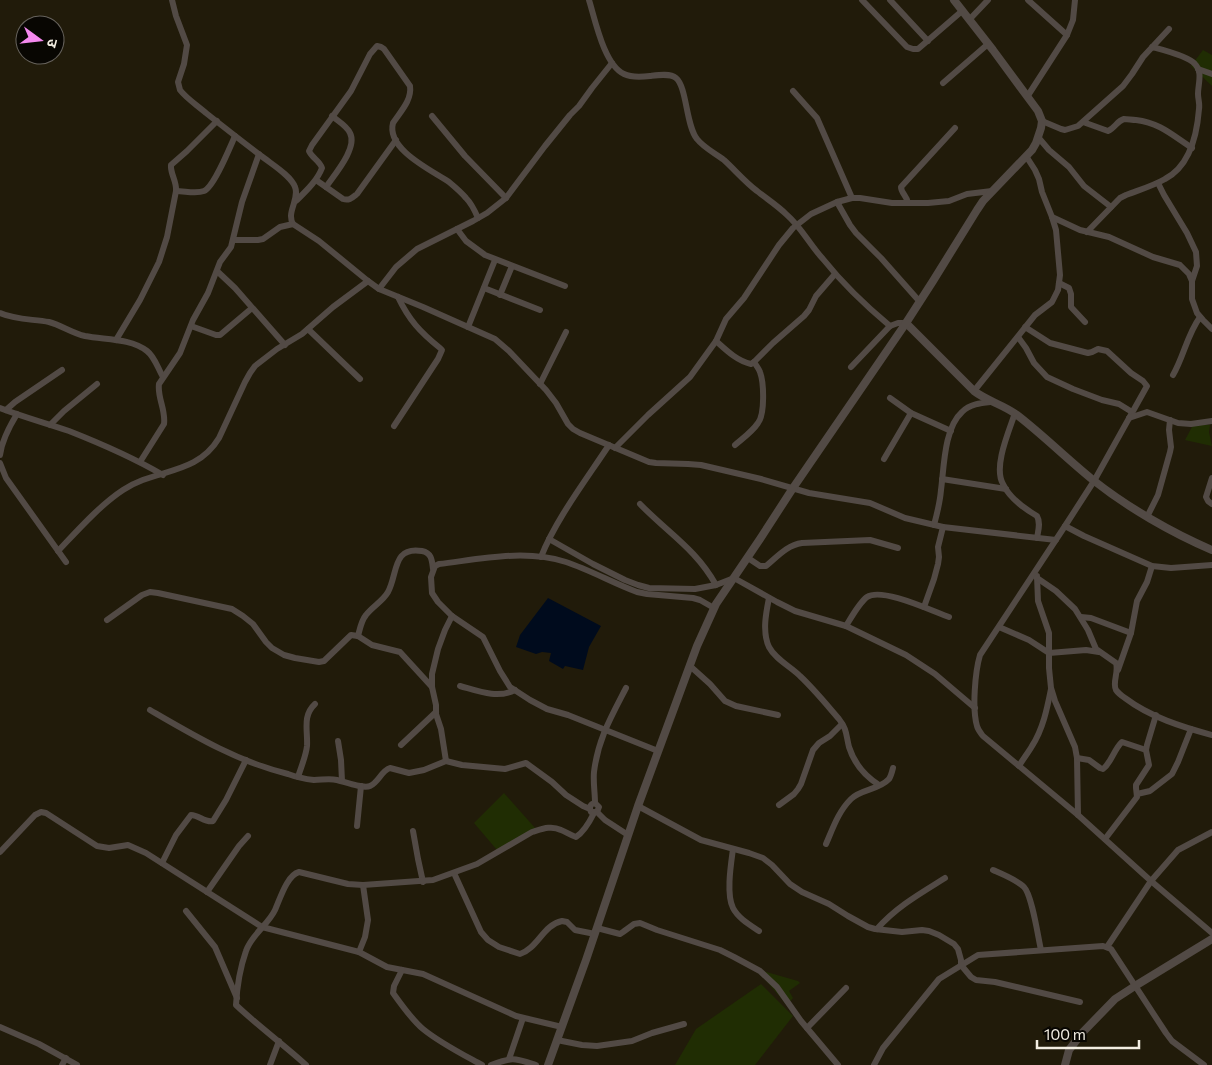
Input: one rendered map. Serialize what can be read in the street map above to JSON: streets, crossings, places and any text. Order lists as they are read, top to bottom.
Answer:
{
  "scale_bar": "100 m",
  "north": "right"
}
